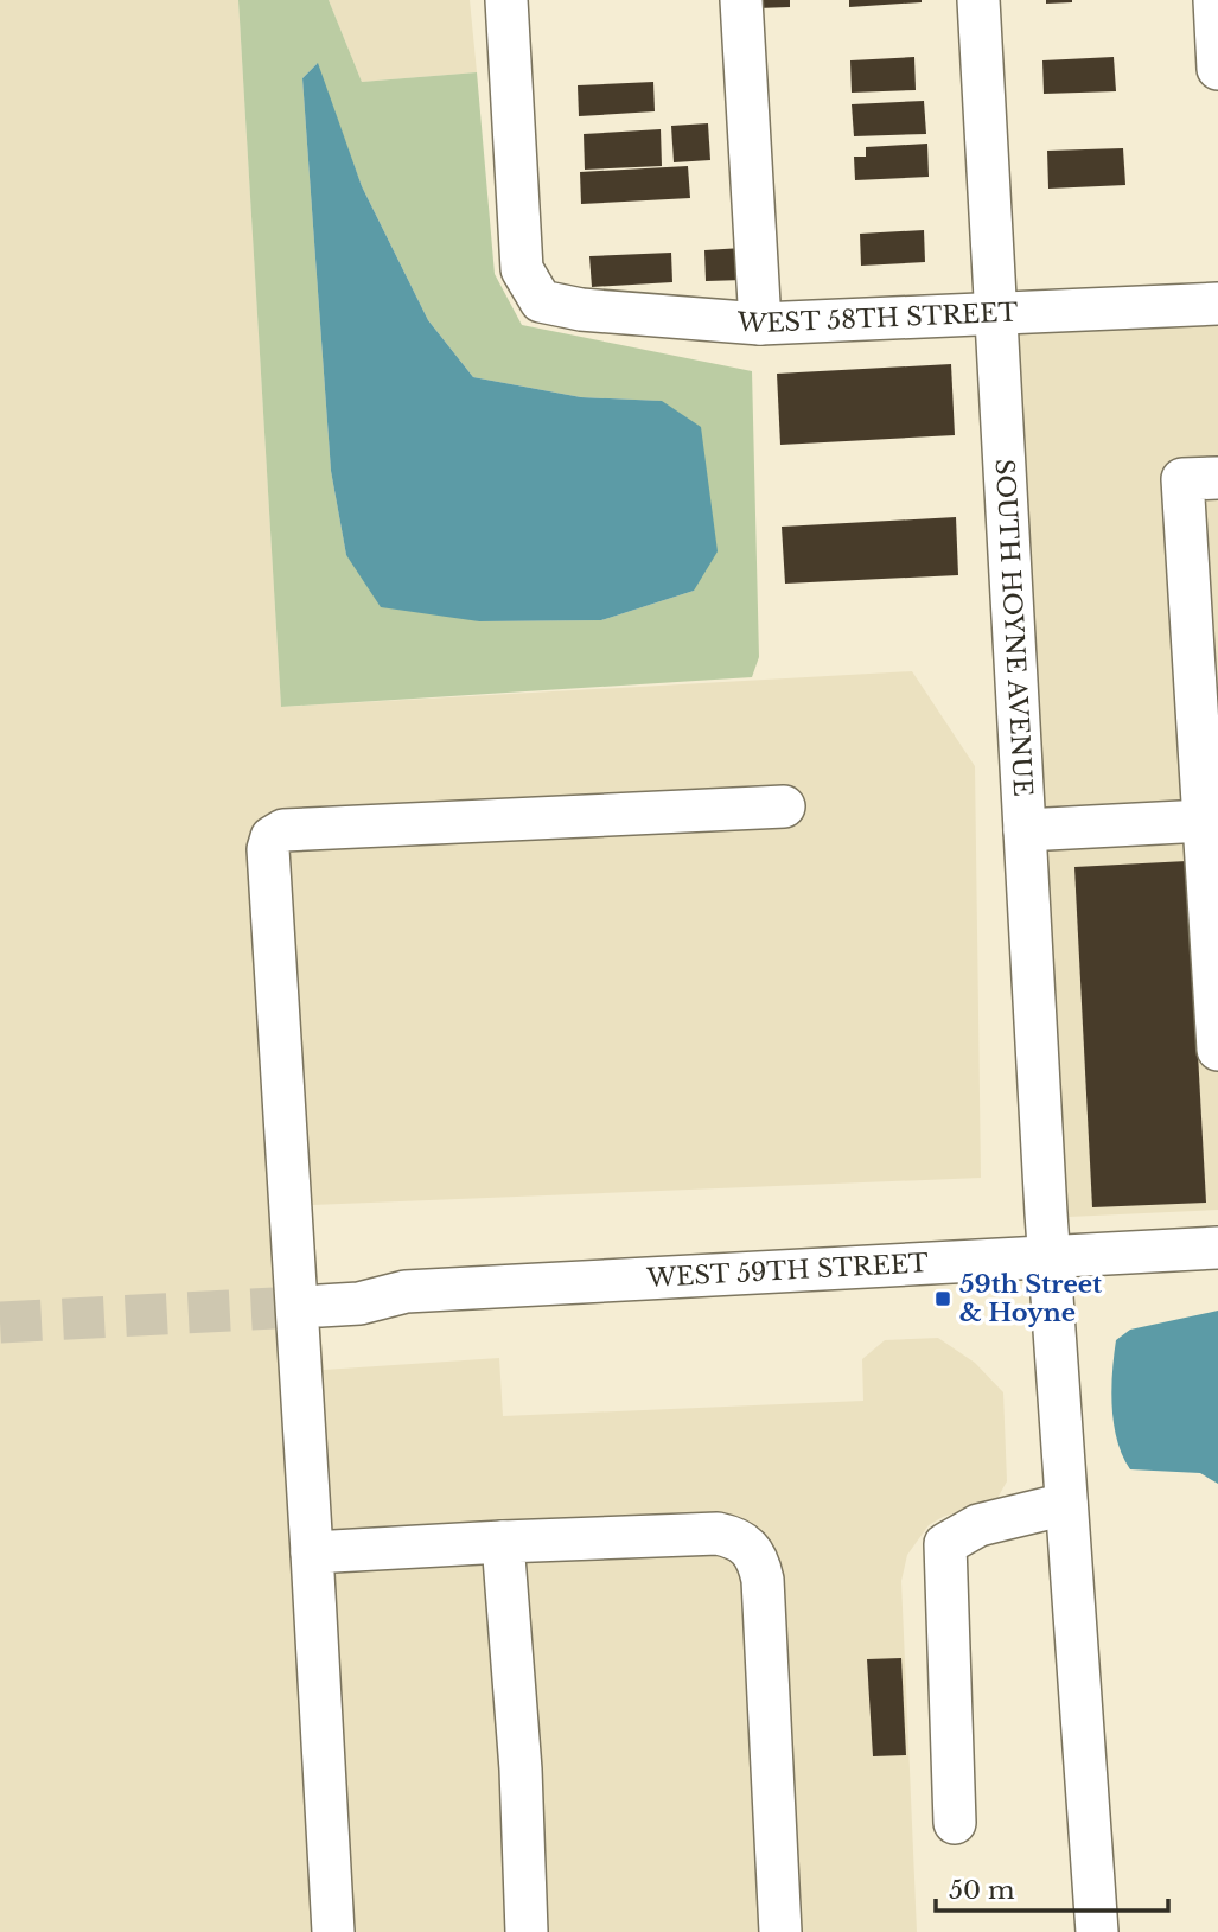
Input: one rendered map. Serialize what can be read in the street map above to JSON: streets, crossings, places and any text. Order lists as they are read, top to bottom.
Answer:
{
  "streets": {
    "street": ["WEST 58TH STREET", "SOUTH HOYNE AVENUE", "WEST 59TH STREET"]
  },
  "crossings": [
    ["WEST 58TH STREET", "SOUTH HOYNE AVENUE"],
    ["SOUTH HOYNE AVENUE", "WEST 59TH STREET"]
  ],
  "places": {
    "transit": ["59th Street & Hoyne"]
  },
  "scale_bar": "50 m"
}
